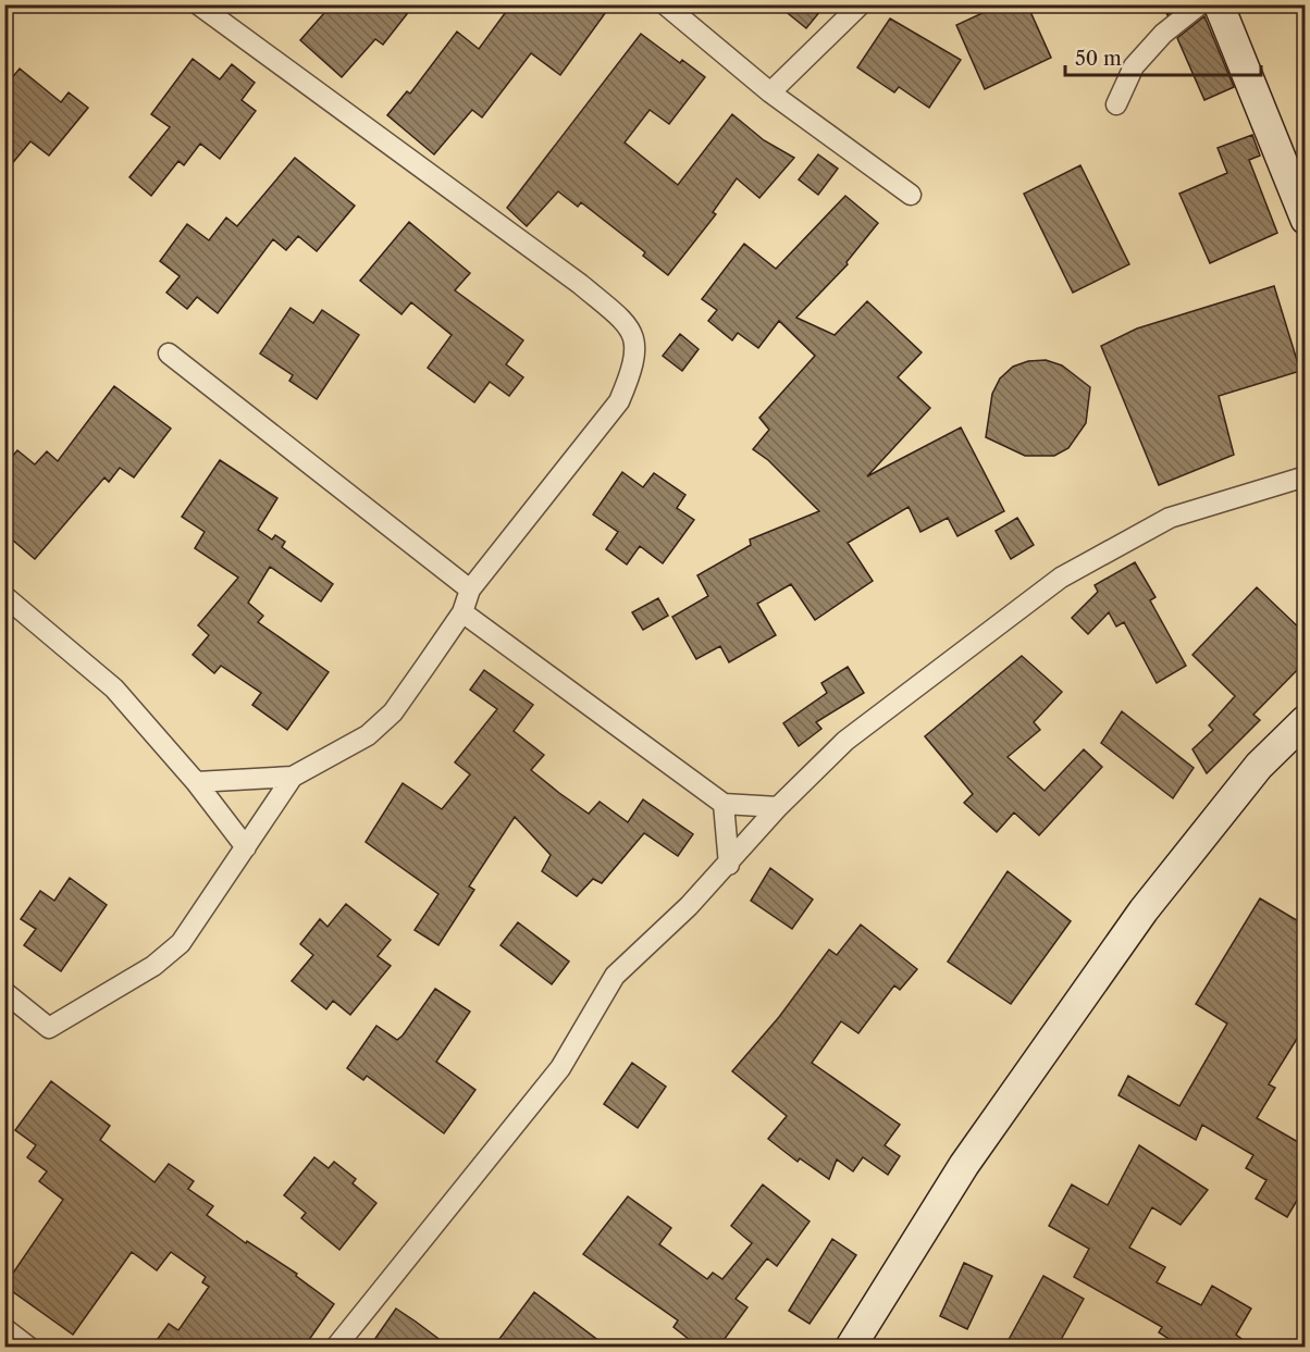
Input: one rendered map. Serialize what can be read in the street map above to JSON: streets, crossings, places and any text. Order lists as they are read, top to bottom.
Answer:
{
  "scale_bar": "50 m"
}
